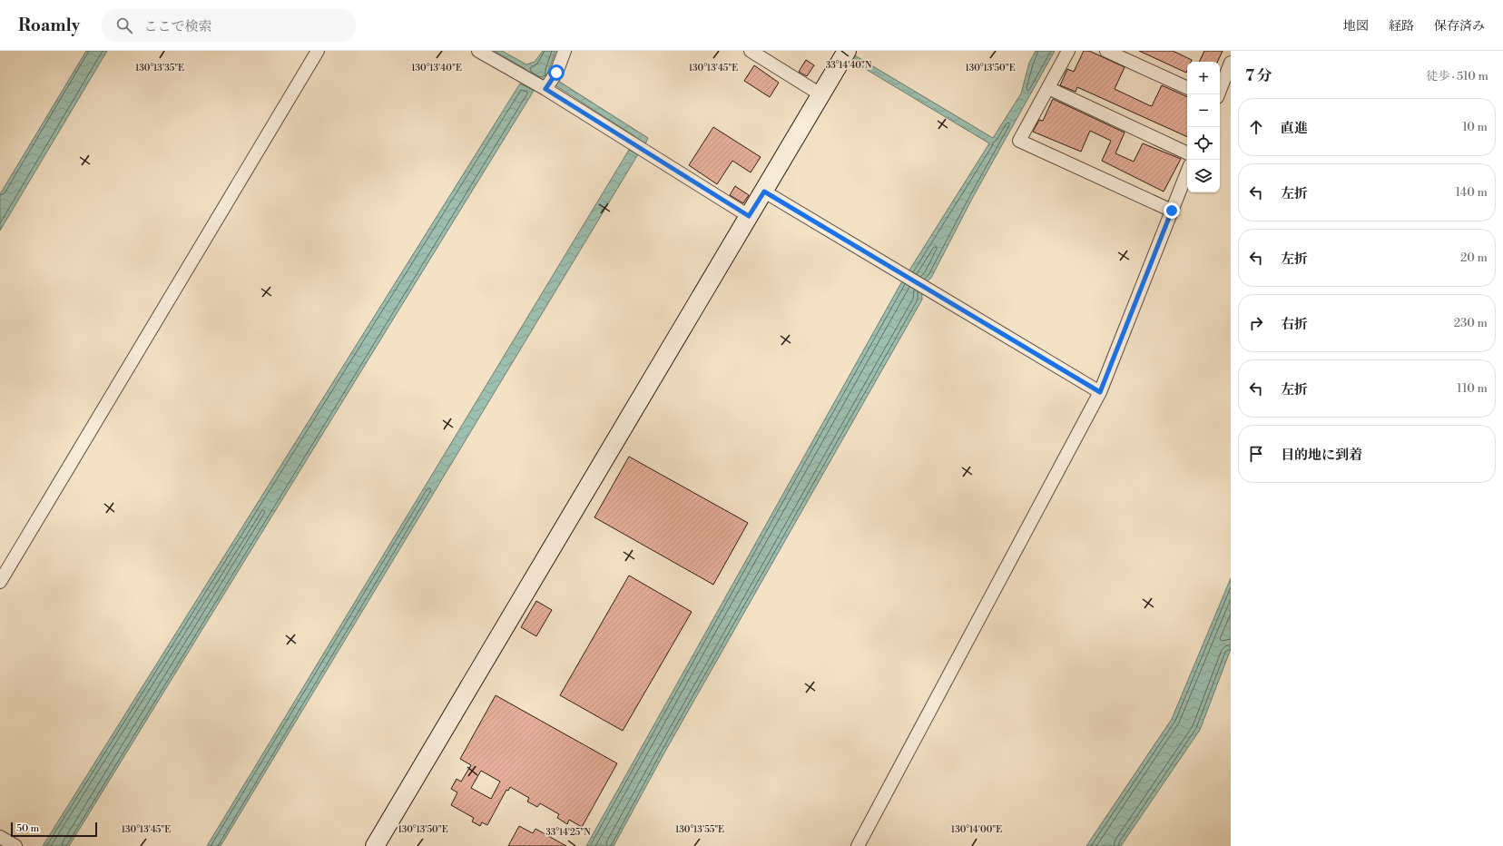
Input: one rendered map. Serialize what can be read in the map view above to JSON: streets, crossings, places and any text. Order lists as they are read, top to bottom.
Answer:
{
  "scale_bar": "50 m",
  "page": {
    "header": "Roamly",
    "search": "ここで検索",
    "nav": ["地図", "経路", "保存済み"],
    "heading": ["7 分", "徒歩 · 510 m"],
    "map_buttons": ["+", "−"],
    "list": [
      ["直進", "10 m"],
      ["左折", "140 m"],
      ["左折", "20 m"],
      ["右折", "230 m"],
      ["左折", "110 m"],
      "目的地に到着"
    ],
    "scale": "50 m"
  },
  "coordinates": [
    "33°14'40\"N",
    "130°13'35\"E",
    "130°13'40\"E",
    "130°13'45\"E",
    "130°13'50\"E",
    "130°13'55\"E",
    "130°14'00\"E",
    "33°14'25\"N"
  ]
}
